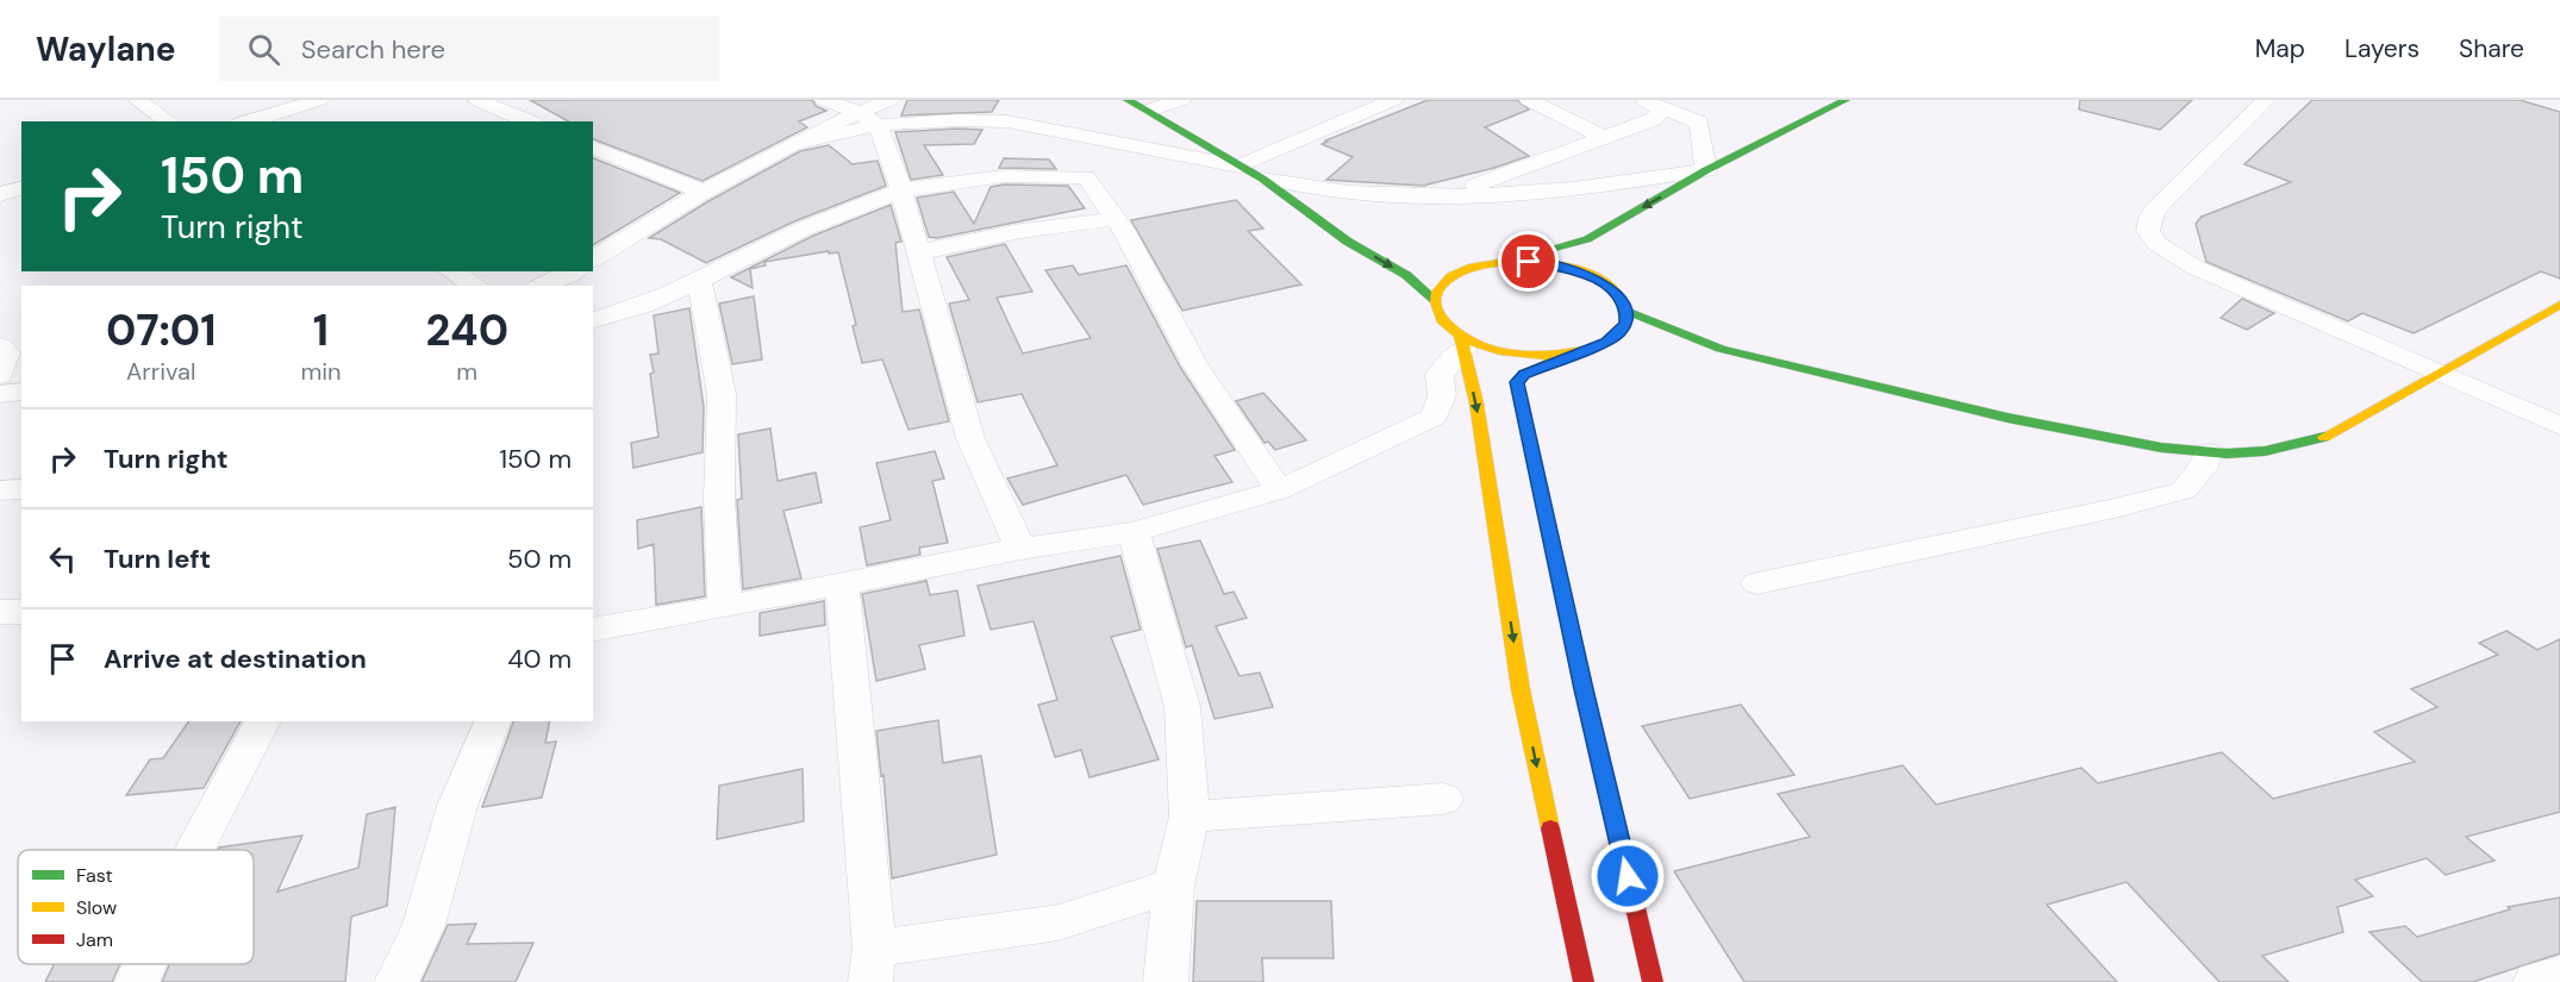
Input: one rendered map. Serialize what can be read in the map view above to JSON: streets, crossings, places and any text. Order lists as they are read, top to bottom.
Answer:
{
  "legend": ["Fast", "Slow", "Jam"],
  "page": {
    "header": "Waylane",
    "search": "Search here",
    "nav": ["Map", "Layers", "Share"],
    "turn": ["150 m", "Turn right"],
    "eta": [
      "07:01",
      "Arrival",
      "1",
      "min",
      "240",
      "m"
    ],
    "list": [
      {
        "name": "Turn right",
        "value": "150 m"
      },
      {
        "name": "Turn left",
        "value": "50 m"
      },
      {
        "name": "Arrive at destination",
        "value": "40 m"
      }
    ]
  }
}
